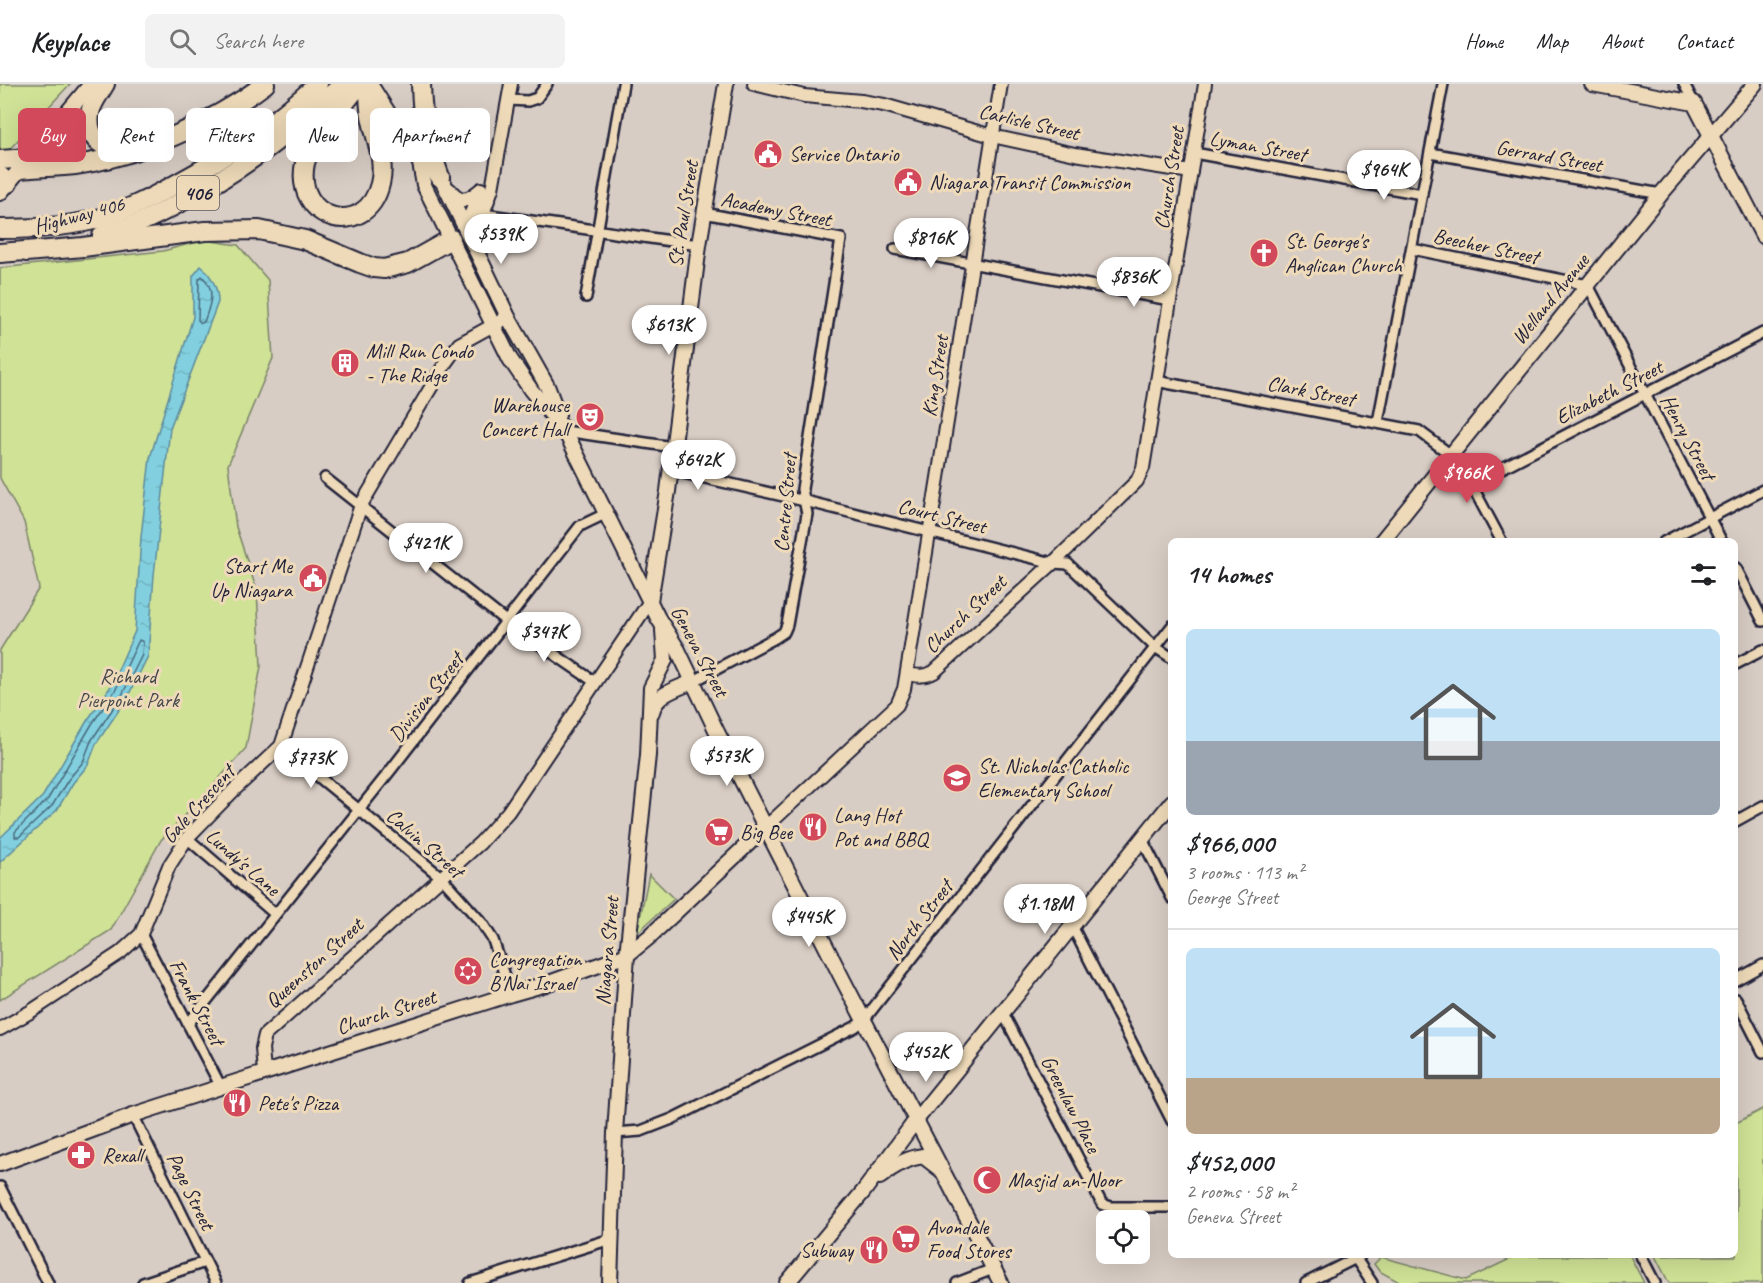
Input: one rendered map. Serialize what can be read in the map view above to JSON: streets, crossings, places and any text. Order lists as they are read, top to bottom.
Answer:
{
  "streets": {
    "highway": ["406", "Highway 406"],
    "main road": [
      "Church Street",
      "St. Paul Street",
      "Welland Avenue",
      "Geneva Street",
      "Niagara Street"
    ],
    "street": [
      "Carlisle Street",
      "Lyman Street",
      "Gerrard Street",
      "Academy Street",
      "Beecher Street",
      "King Street",
      "Clark Street",
      "Elizabeth Street",
      "Henry Street",
      "Centre Street",
      "Court Street",
      "Division Street",
      "Gale Crescent",
      "Calvin Street",
      "Lundy's Lane",
      "North Street",
      "Queenston Street",
      "Frank Street",
      "Greenlaw Place",
      "Page Street"
    ]
  },
  "crossings": [
    ["Carlisle Street", "Church Street"],
    ["Carlisle Street", "King Street"],
    ["Lyman Street", "Church Street"],
    ["Gerrard Street", "Welland Avenue"],
    ["Church Street", "King Street"],
    ["Church Street", "Clark Street"],
    ["Church Street", "Court Street"],
    ["Church Street", "Geneva Street"],
    ["Church Street", "Calvin Street"],
    ["Church Street", "Niagara Street"],
    ["Church Street", "Queenston Street"],
    ["Academy Street", "St. Paul Street"],
    ["Academy Street", "Centre Street"],
    ["St. Paul Street", "Court Street"],
    ["St. Paul Street", "Geneva Street"],
    ["St. Paul Street", "Queenston Street"],
    ["Beecher Street", "Welland Avenue"],
    ["Beecher Street", "Henry Street"],
    ["Welland Avenue", "Clark Street"],
    ["Welland Avenue", "Henry Street"],
    ["King Street", "Court Street"],
    ["Clark Street", "Elizabeth Street"],
    ["Elizabeth Street", "Henry Street"],
    ["Centre Street", "Court Street"],
    ["Centre Street", "Geneva Street"],
    ["Court Street", "North Street"],
    ["Geneva Street", "Division Street"],
    ["Geneva Street", "Gale Crescent"],
    ["Geneva Street", "North Street"],
    ["Geneva Street", "Niagara Street"],
    ["Geneva Street", "Queenston Street"],
    ["Division Street", "Calvin Street"],
    ["Division Street", "Lundy's Lane"],
    ["Division Street", "Frank Street"],
    ["Gale Crescent", "Calvin Street"],
    ["Gale Crescent", "Lundy's Lane"],
    ["Gale Crescent", "Frank Street"],
    ["Calvin Street", "Queenston Street"],
    ["North Street", "Niagara Street"]
  ],
  "parks": ["Richard Pierpoint Park"],
  "places": {
    "public building": ["Service Ontario", "Niagara Transit Commission", "Start Me Up Niagara"],
    "church": ["St. George's Anglican Church"],
    "building": ["Mill Run Condo - The Ridge"],
    "theatre": ["Warehouse Concert Hall"],
    "school or university": ["St. Nicholas Catholic Elementary School"],
    "restaurant": ["Lang Hot Pot and BBQ", "Pete's Pizza", "Subway"],
    "supermarket": ["Big Bee", "Avondale Food Stores"],
    "synagogue": ["Congregation B'Nai Israel"],
    "pharmacy": ["Rexall"],
    "mosque": ["Masjid an-Noor"]
  },
  "page": {
    "header": "Keyplace",
    "search": "Search here",
    "nav": [
      "Home",
      "Map",
      "About",
      "Contact"
    ],
    "chip": [
      "Buy",
      "Rent",
      "Filters",
      "New",
      "Apartment"
    ],
    "price": [
      "$964K",
      "$539K",
      "$816K",
      "$836K",
      "$613K",
      "$642K",
      "$966K",
      "$421K",
      "$347K",
      "$573K",
      "$773K",
      "$1.18M",
      "$445K",
      "$452K"
    ],
    "heading": "14 homes",
    "list": [
      {
        "name": "$966,000",
        "note": "3 rooms · 113 m² · George Street"
      },
      {
        "name": "$452,000",
        "note": "2 rooms · 58 m² · Geneva Street"
      }
    ]
  }
}
